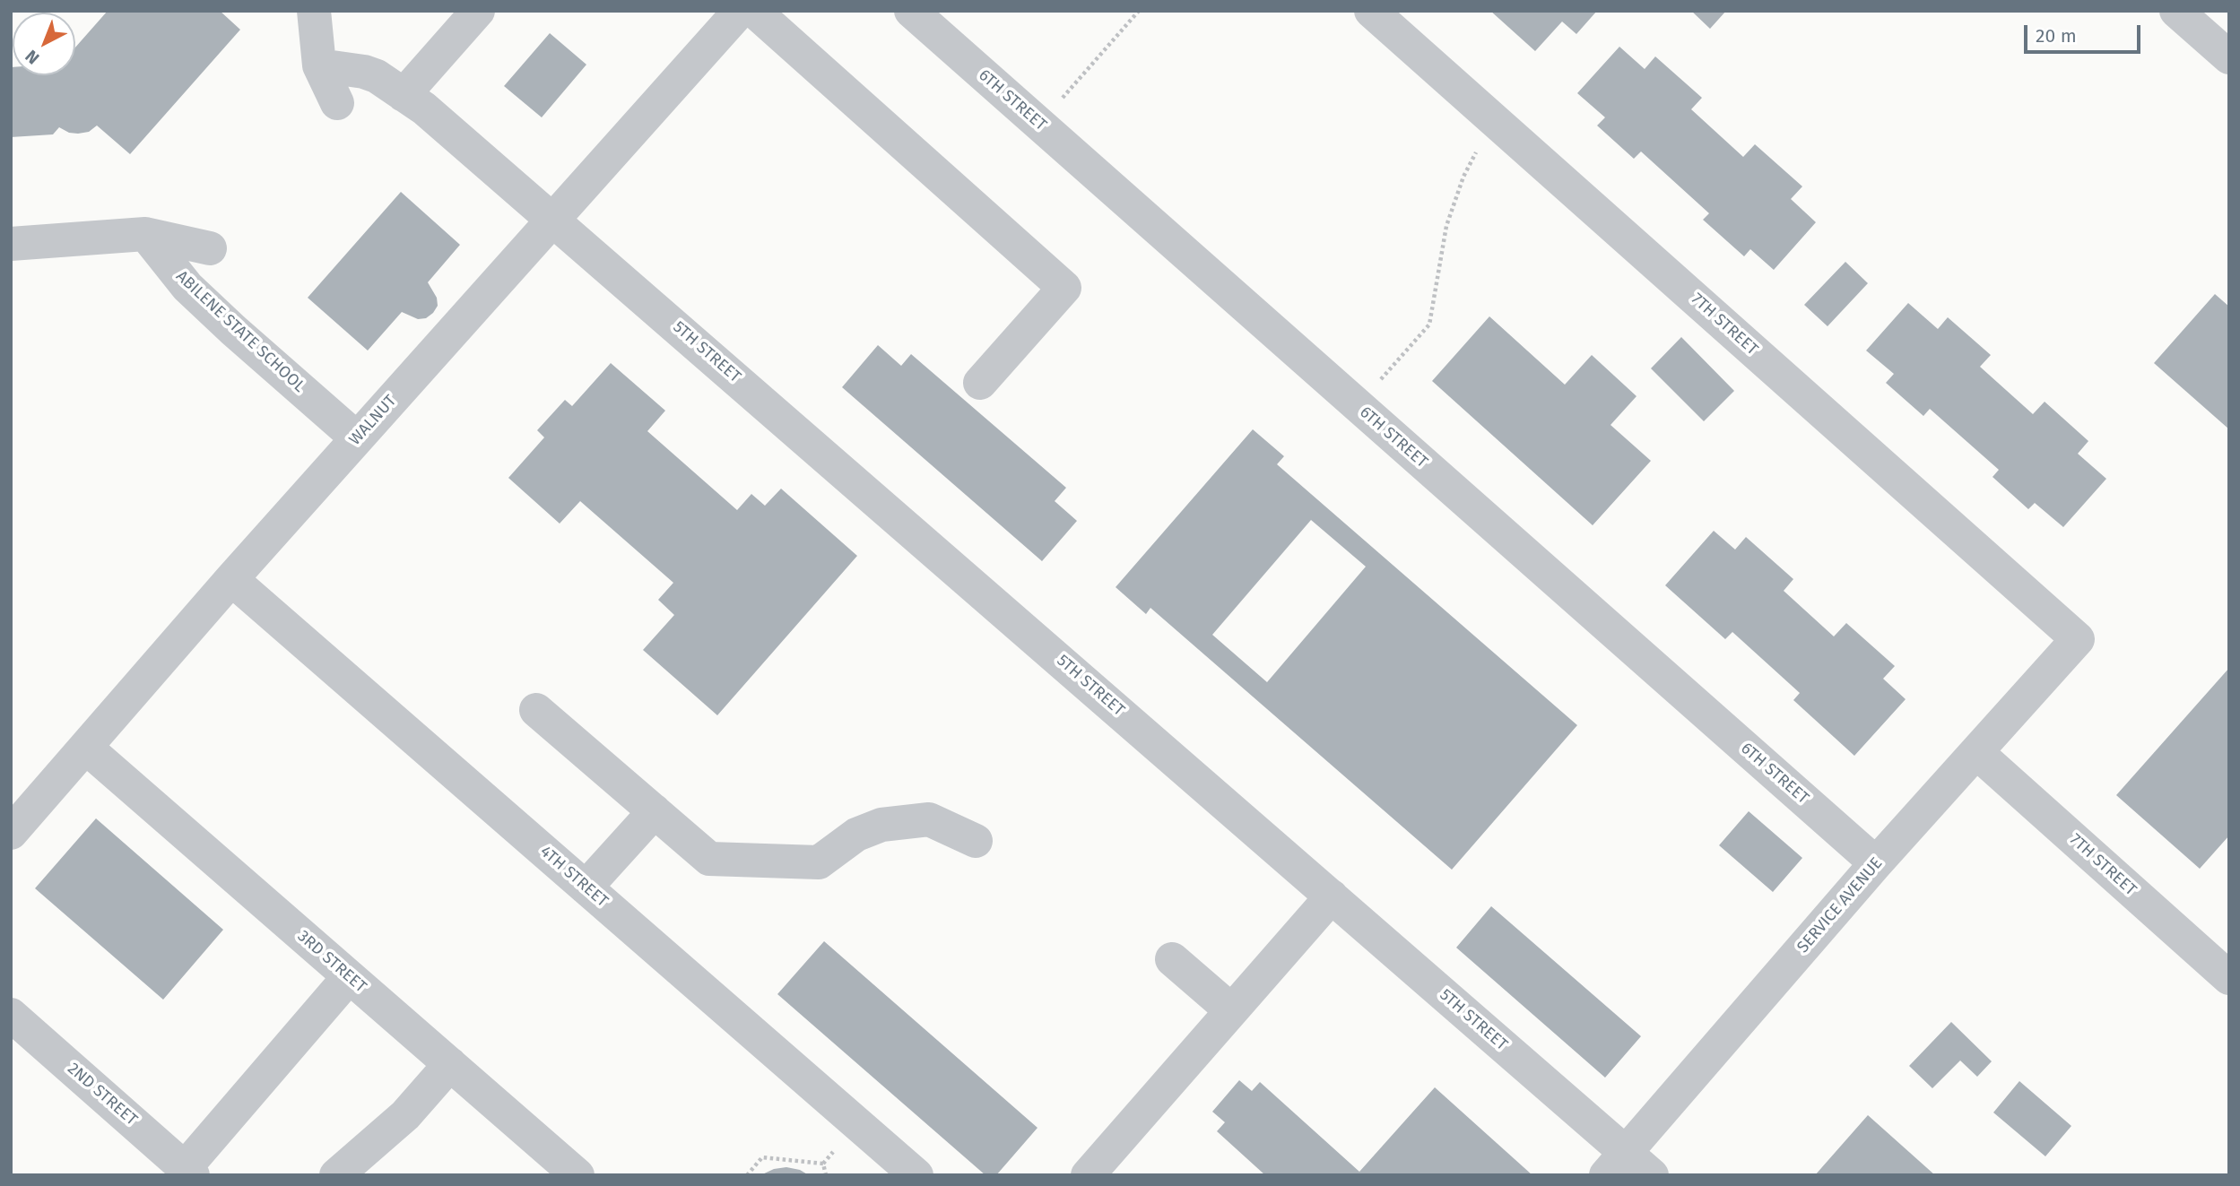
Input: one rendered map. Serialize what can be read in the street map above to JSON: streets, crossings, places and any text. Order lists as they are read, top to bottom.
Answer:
{
  "streets": {
    "street": [
      "6TH STREET",
      "7TH STREET",
      "ABILENE STATE SCHOOL",
      "5TH STREET",
      "WALNUT",
      "4TH STREET",
      "SERVICE AVENUE",
      "3RD STREET",
      "2ND STREET"
    ]
  },
  "crossings": [
    ["6TH STREET", "SERVICE AVENUE"],
    ["7TH STREET", "SERVICE AVENUE"],
    ["ABILENE STATE SCHOOL", "WALNUT"],
    ["5TH STREET", "WALNUT"],
    ["5TH STREET", "SERVICE AVENUE"],
    ["WALNUT", "4TH STREET"],
    ["WALNUT", "3RD STREET"]
  ],
  "scale_bar": "20 m",
  "north": "bottom left"
}
